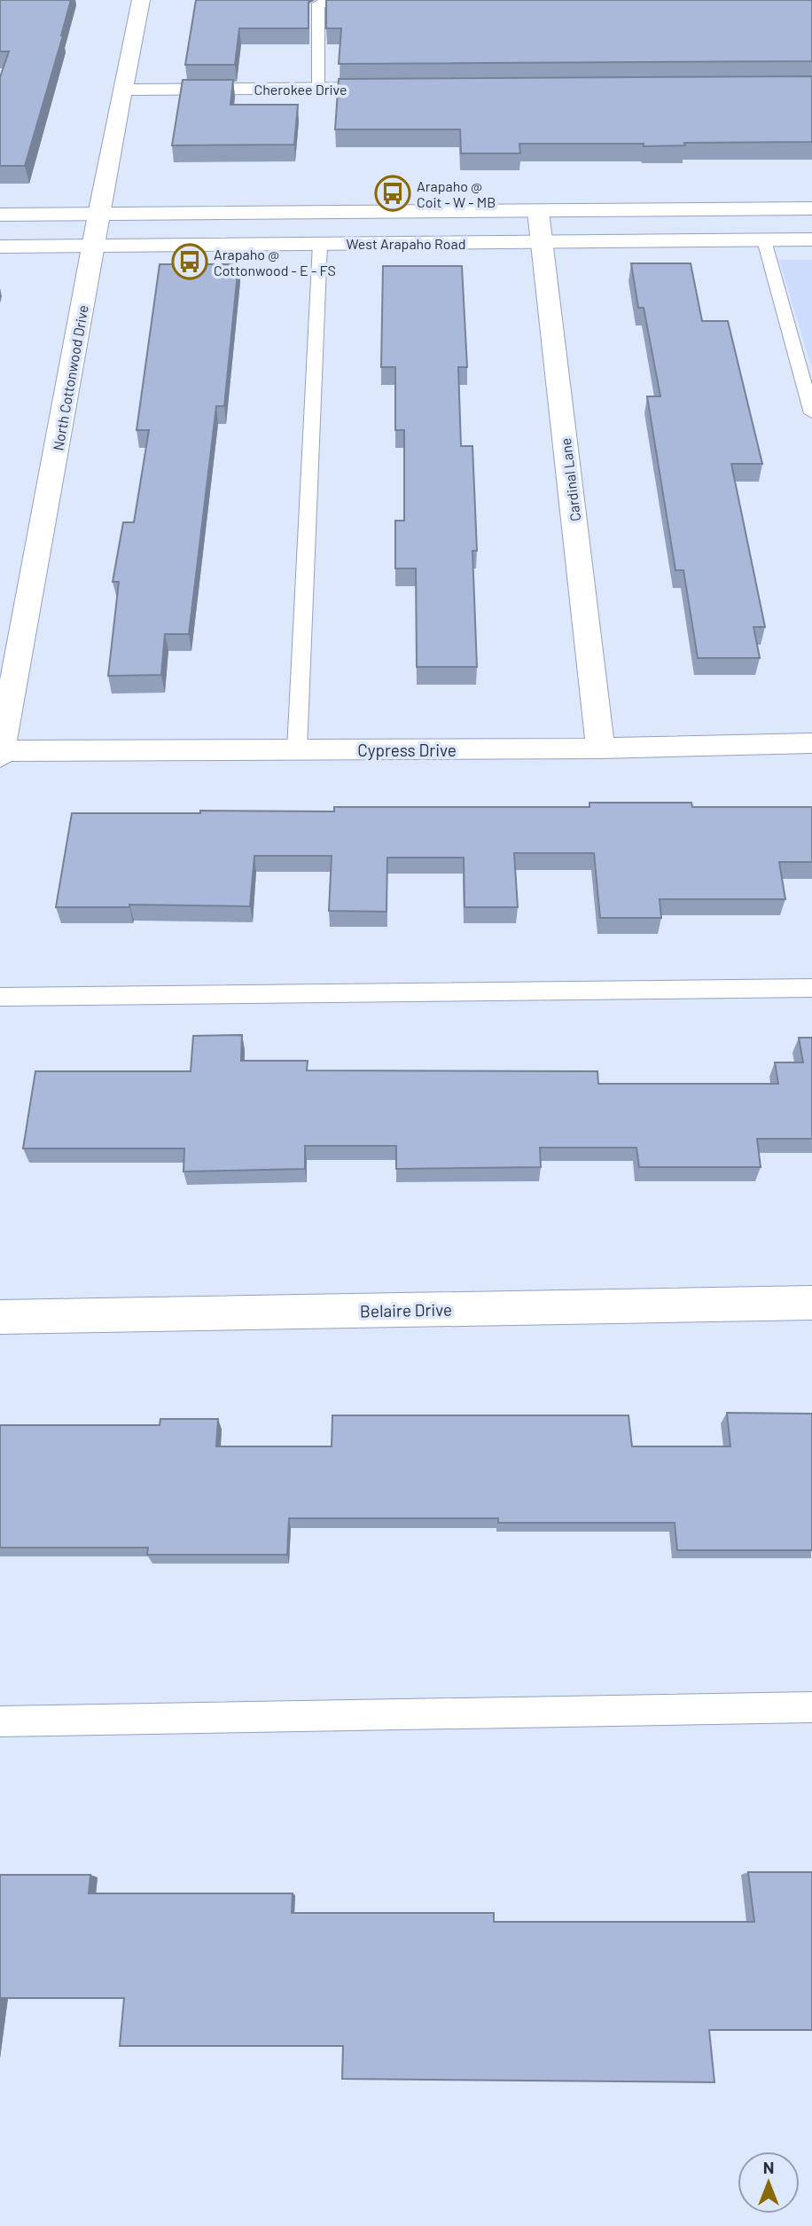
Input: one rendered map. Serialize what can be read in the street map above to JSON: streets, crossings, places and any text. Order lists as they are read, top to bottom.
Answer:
{
  "streets": {
    "street": [
      "Cherokee Drive",
      "West Arapaho Road",
      "North Cottonwood Drive",
      "Cardinal Lane",
      "Cypress Drive",
      "Belaire Drive"
    ]
  },
  "crossings": [
    ["Cherokee Drive", "North Cottonwood Drive"],
    ["West Arapaho Road", "North Cottonwood Drive"],
    ["West Arapaho Road", "Cardinal Lane"],
    ["North Cottonwood Drive", "Cypress Drive"],
    ["Cardinal Lane", "Cypress Drive"]
  ],
  "places": {
    "bus stop": ["Arapaho @ Coit - W - MB", "Arapaho @ Cottonwood - E - FS"]
  },
  "north": "top"
}
